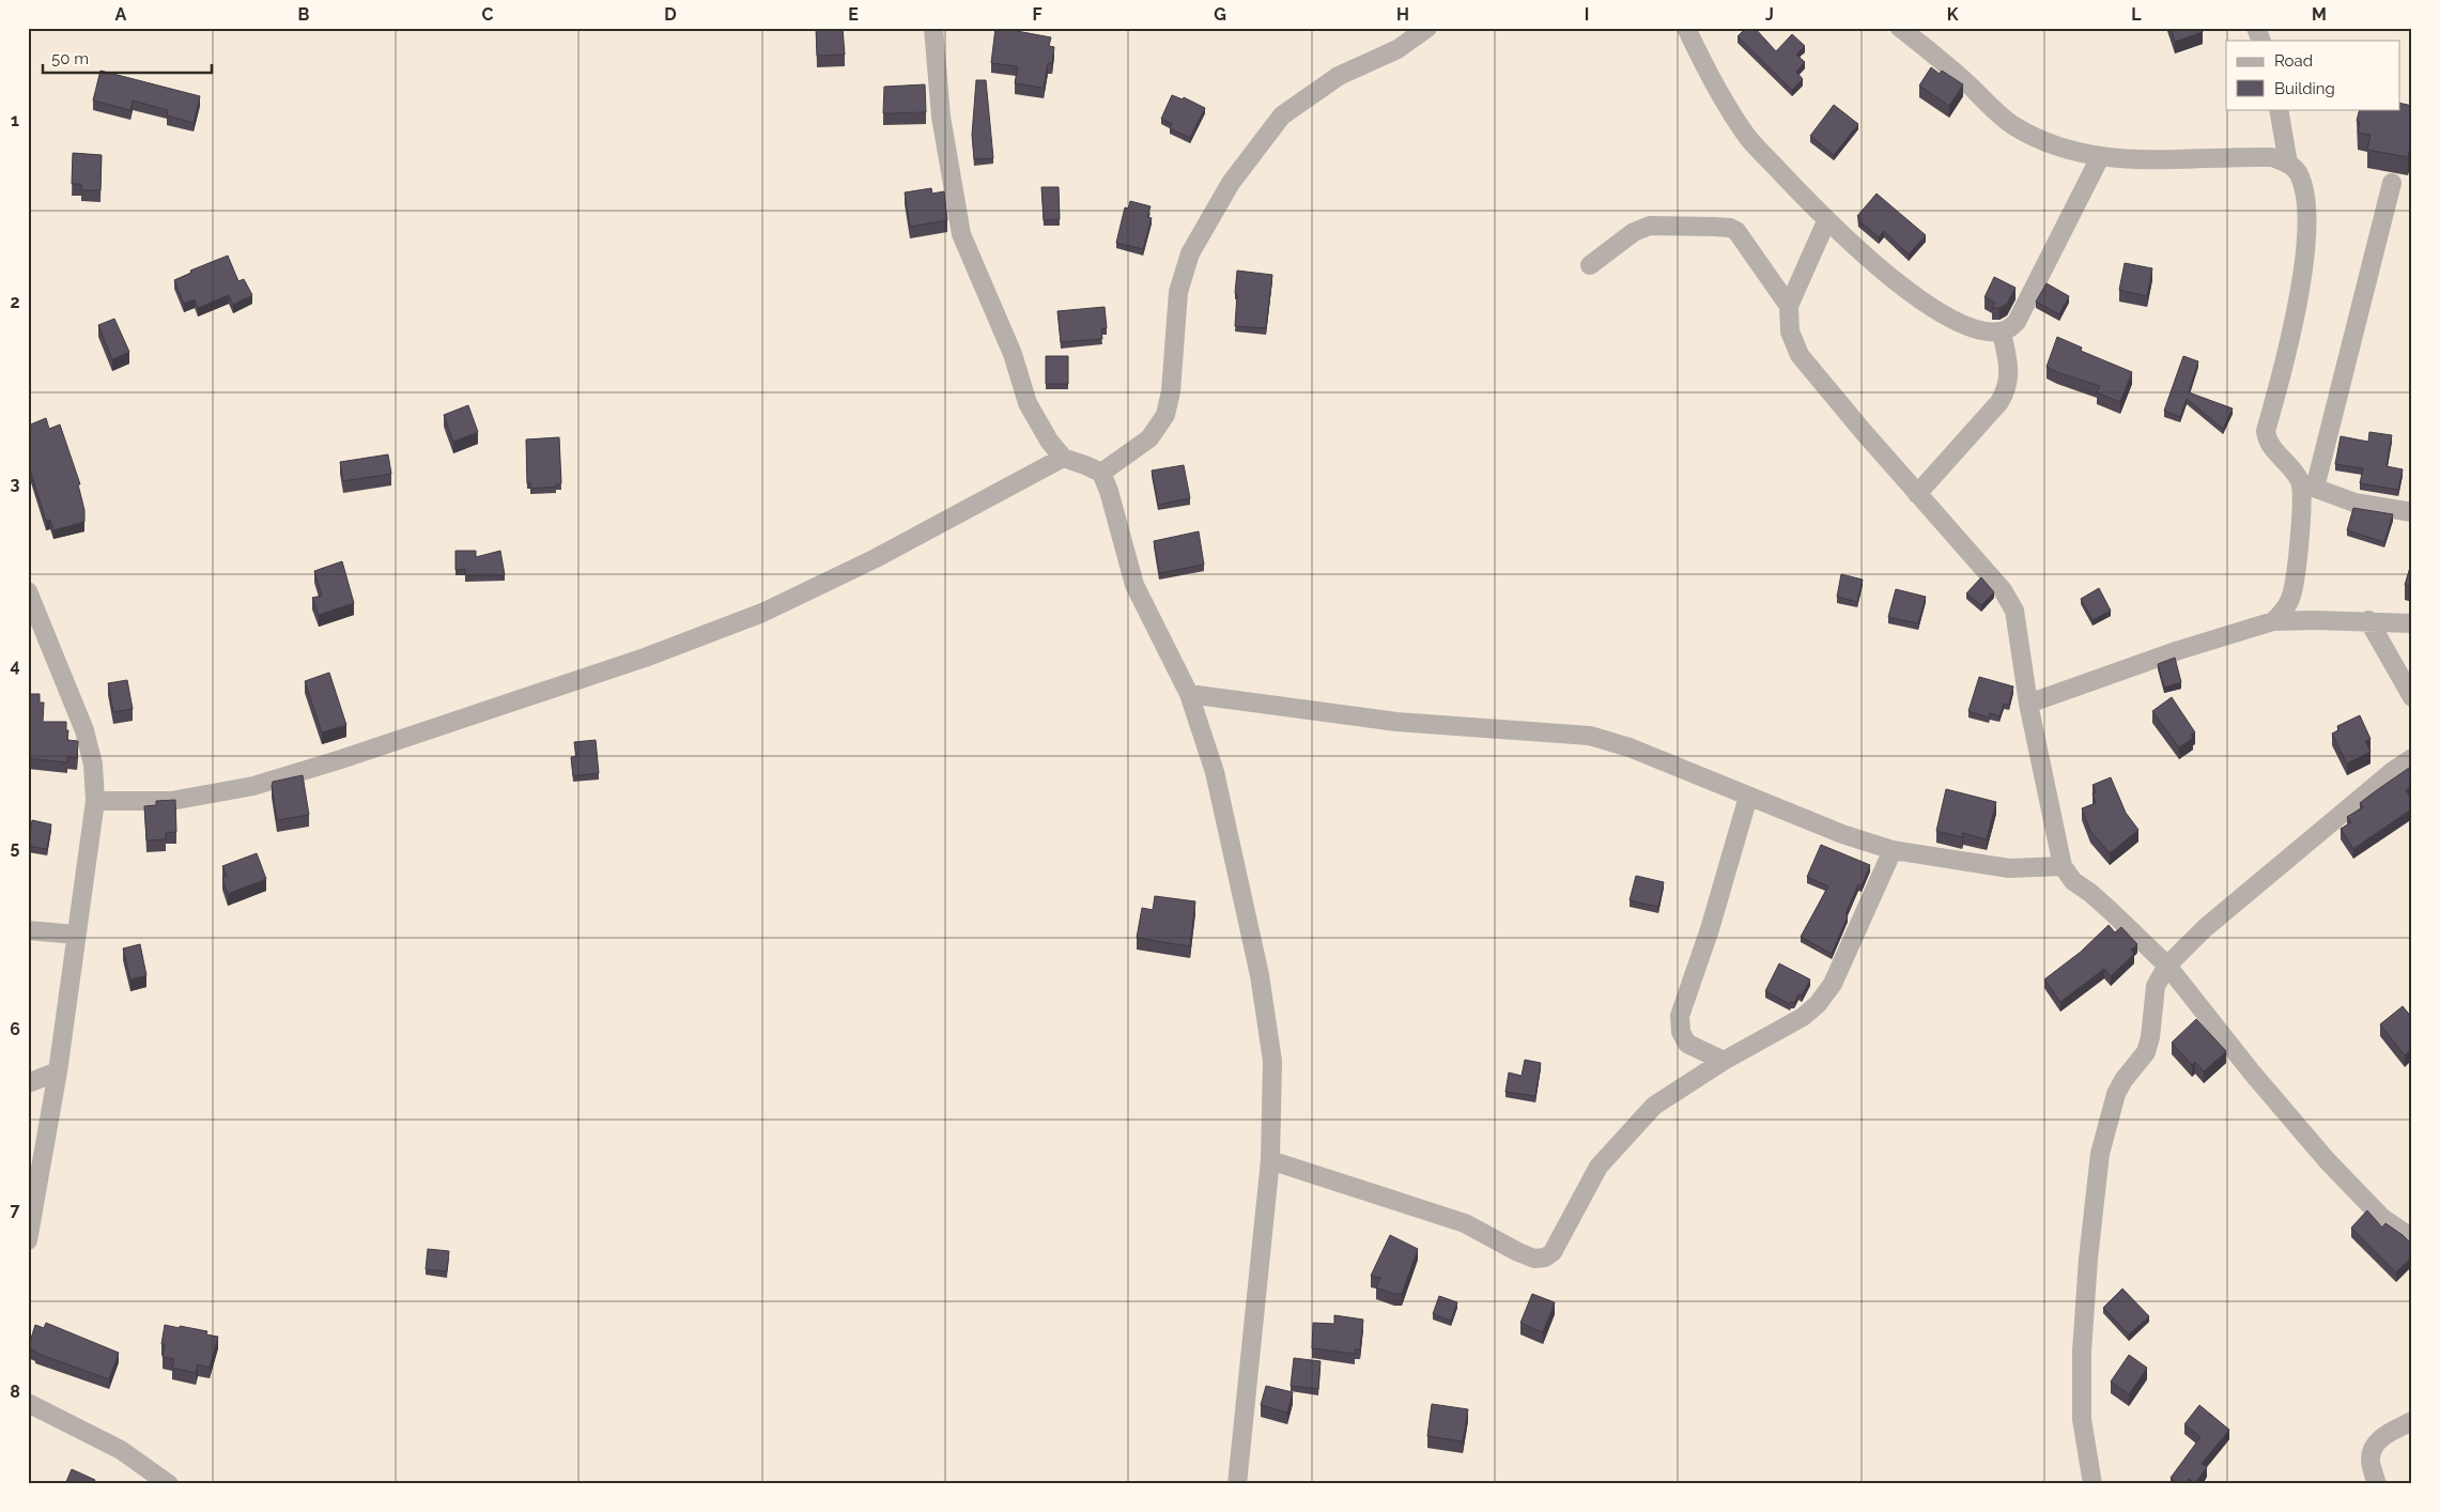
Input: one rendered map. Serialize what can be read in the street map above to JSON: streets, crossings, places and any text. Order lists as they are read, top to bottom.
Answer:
{
  "legend": ["Road", "Building"],
  "scale_bar": "50 m",
  "grid": {
    "columns": [
      "A",
      "B",
      "C",
      "D",
      "E",
      "F",
      "G",
      "H",
      "I",
      "J",
      "K",
      "L",
      "M"
    ],
    "rows": [
      "1",
      "2",
      "3",
      "4",
      "5",
      "6",
      "7",
      "8"
    ]
  }
}
